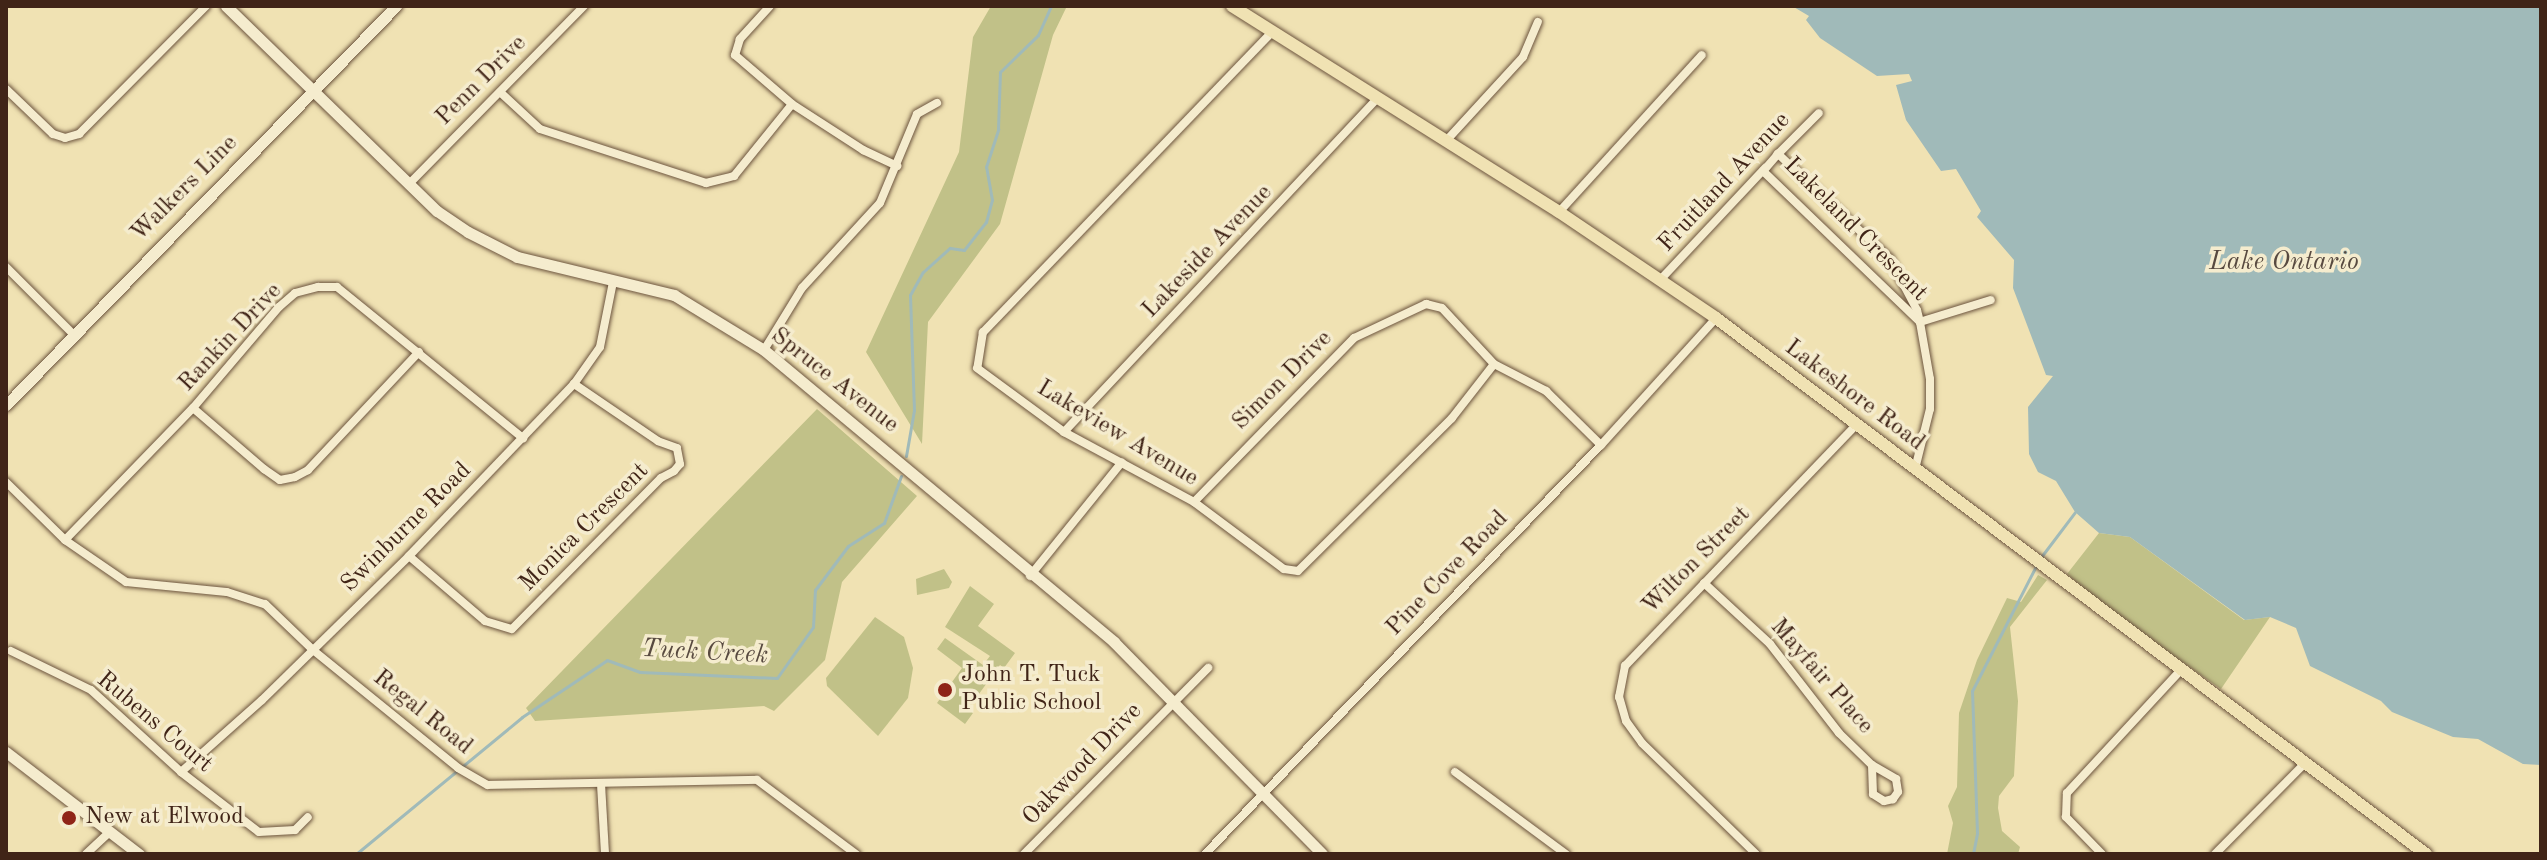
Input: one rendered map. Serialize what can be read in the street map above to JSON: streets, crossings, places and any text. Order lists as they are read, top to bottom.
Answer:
{
  "streets": {
    "main road": ["Lakeshore Road"],
    "street": [
      "Penn Drive",
      "Fruitland Avenue",
      "Walkers Line",
      "Lakeland Crescent",
      "Lakeside Avenue",
      "Rankin Drive",
      "Spruce Avenue",
      "Simon Drive",
      "Lakeview Avenue",
      "Swinburne Road",
      "Monica Crescent",
      "Wilton Street",
      "Pine Cove Road",
      "Mayfair Place",
      "Regal Road",
      "Rubens Court",
      "Oakwood Drive"
    ]
  },
  "crossings": [
    ["Penn Drive", "Spruce Avenue"],
    ["Fruitland Avenue", "Lakeland Crescent"],
    ["Fruitland Avenue", "Lakeshore Road"],
    ["Walkers Line", "Spruce Avenue"],
    ["Lakeland Crescent", "Lakeshore Road"],
    ["Lakeside Avenue", "Lakeshore Road"],
    ["Lakeside Avenue", "Lakeview Avenue"],
    ["Rankin Drive", "Swinburne Road"],
    ["Rankin Drive", "Regal Road"],
    ["Spruce Avenue", "Swinburne Road"],
    ["Spruce Avenue", "Pine Cove Road"],
    ["Spruce Avenue", "Oakwood Drive"],
    ["Simon Drive", "Lakeview Avenue"],
    ["Simon Drive", "Pine Cove Road"],
    ["Lakeshore Road", "Lakeview Avenue"],
    ["Lakeshore Road", "Wilton Street"],
    ["Lakeshore Road", "Pine Cove Road"],
    ["Swinburne Road", "Monica Crescent"],
    ["Swinburne Road", "Regal Road"],
    ["Swinburne Road", "Rubens Court"],
    ["Wilton Street", "Mayfair Place"]
  ],
  "water": ["Lake Ontario", "Tuck Creek"],
  "places": ["John T. Tuck Public School", "New at Elwood"]
}
